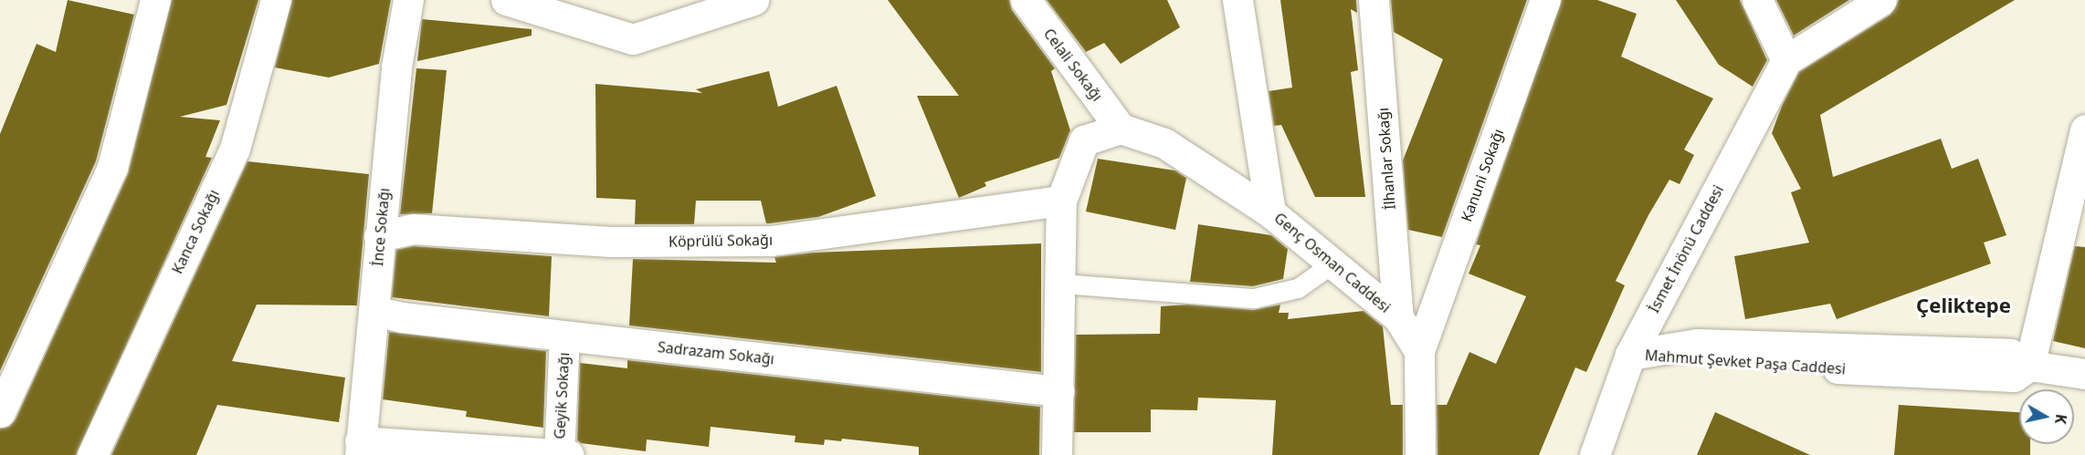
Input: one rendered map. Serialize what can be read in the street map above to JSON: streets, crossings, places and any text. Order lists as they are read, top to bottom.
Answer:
{
  "streets": {
    "street": [
      "Celali Sokağı",
      "İlhanlar Sokağı",
      "Kanuni Sokağı",
      "İnce Sokağı",
      "Kanca Sokağı",
      "Köprülü Sokağı",
      "İsmet İnönü Caddesi",
      "Genç Osman Caddesi",
      "Sadrazam Sokağı",
      "Mahmut Şevket Paşa Caddesi",
      "Geyik Sokağı"
    ]
  },
  "crossings": [
    ["İlhanlar Sokağı", "Genç Osman Caddesi"],
    ["Kanuni Sokağı", "Genç Osman Caddesi"],
    ["İnce Sokağı", "Köprülü Sokağı"],
    ["İnce Sokağı", "Sadrazam Sokağı"],
    ["İsmet İnönü Caddesi", "Mahmut Şevket Paşa Caddesi"],
    ["Sadrazam Sokağı", "Geyik Sokağı"]
  ],
  "districts": ["Çeliktepe"],
  "north": "right"
}
